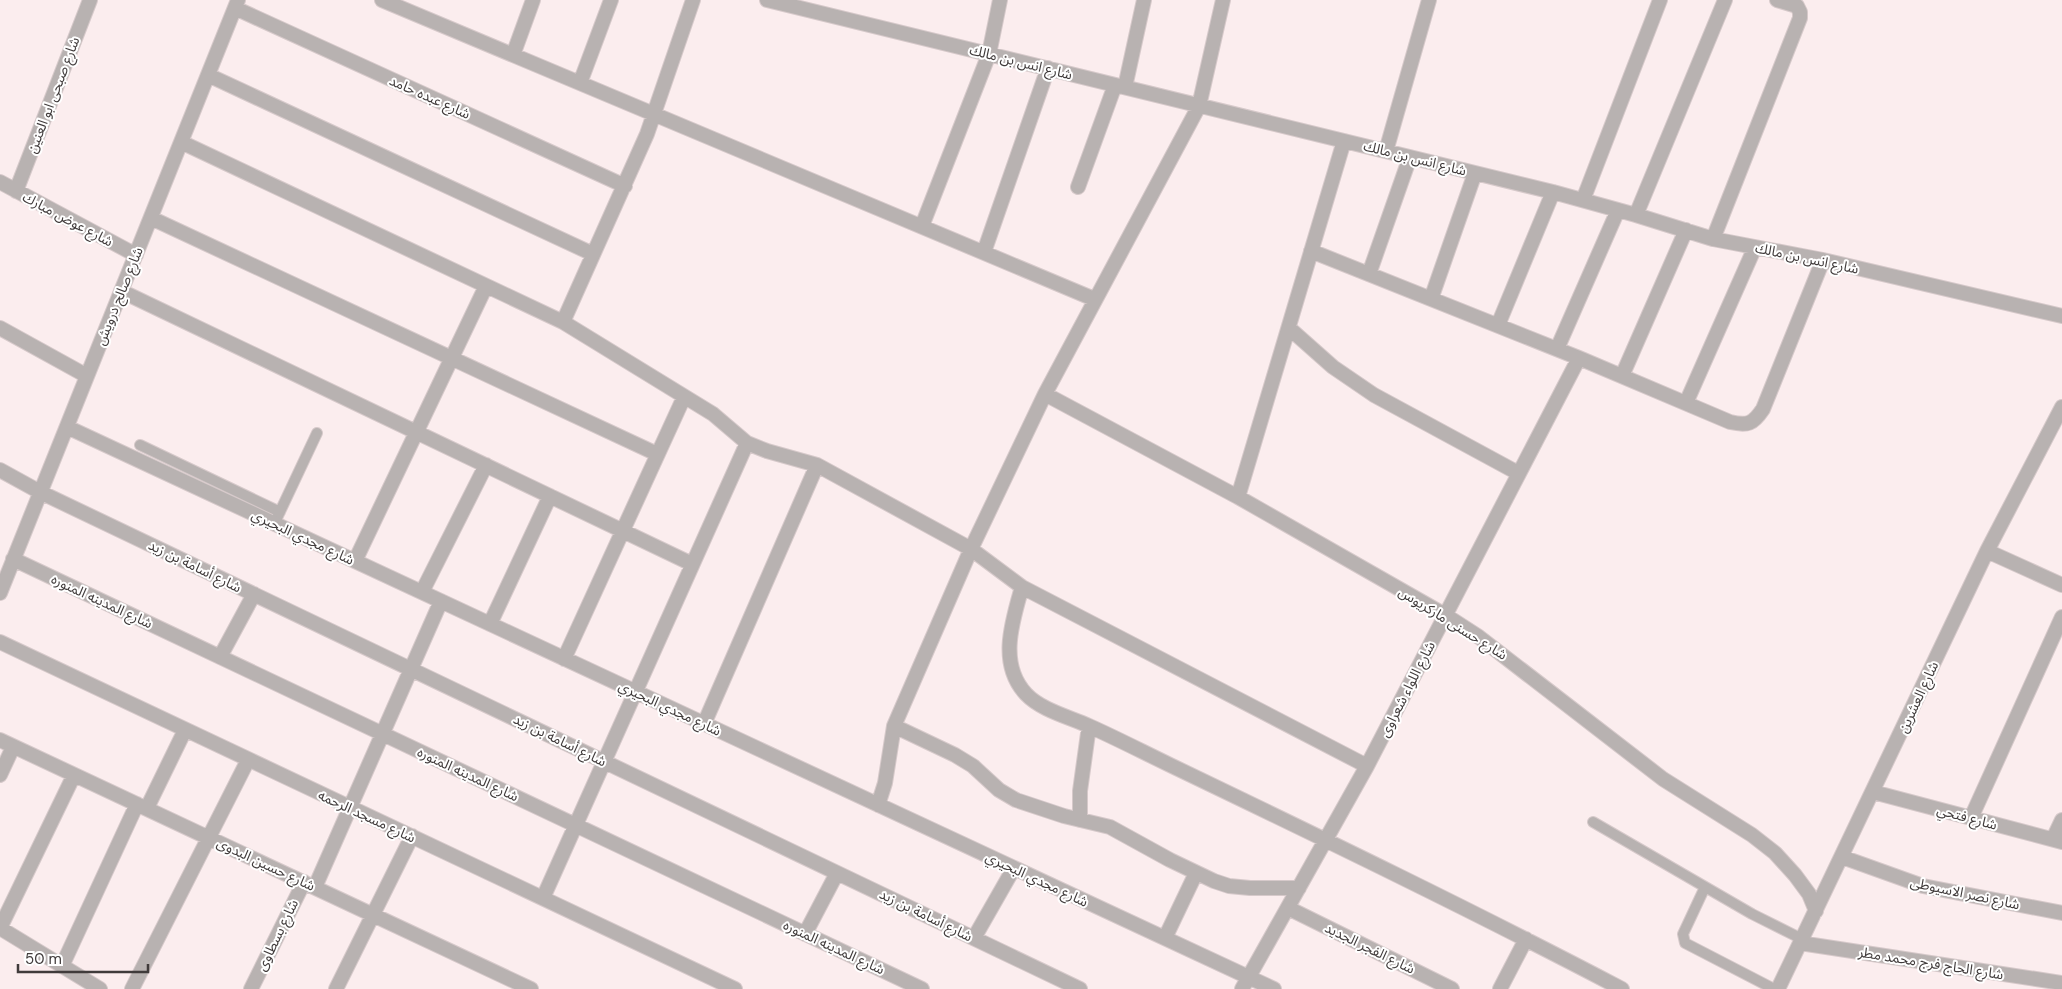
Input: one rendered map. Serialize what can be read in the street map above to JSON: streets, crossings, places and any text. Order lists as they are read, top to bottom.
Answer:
{
  "streets": {
    "street": [
      "شارع انس بن مالك",
      "شارع صبحى ابو العنين",
      "شارع عبده حامد",
      "شارع عوض مبارك",
      "شارع صالح درويش",
      "شارع مجدي البحيري",
      "شارع أسامة بن زيد",
      "شارع المدينه المنوره",
      "شارع حسنى ماركريوس",
      "شارع اللواء شعراوى",
      "شارع العشرين",
      "شارع مسجد الرحمه",
      "شارع فتحي",
      "شارع حسين البدوى",
      "شارع نصر الاسيوطى",
      "شارع بسطاوى",
      "شارع الفجر الجديد",
      "شارع الحاج فرج محمد مطر"
    ]
  },
  "crossings": [
    ["شارع صبحى ابو العنين", "شارع عوض مبارك"],
    ["شارع عبده حامد", "شارع صالح درويش"],
    ["شارع عوض مبارك", "شارع صالح درويش"],
    ["شارع صالح درويش", "شارع مجدي البحيري"],
    ["شارع صالح درويش", "شارع أسامة بن زيد"],
    ["شارع صالح درويش", "شارع المدينه المنوره"],
    ["شارع مجدي البحيري", "شارع اللواء شعراوى"],
    ["شارع مجدي البحيري", "شارع بسطاوى"],
    ["شارع أسامة بن زيد", "شارع بسطاوى"],
    ["شارع المدينه المنوره", "شارع بسطاوى"],
    ["شارع حسنى ماركريوس", "شارع اللواء شعراوى"],
    ["شارع حسنى ماركريوس", "شارع العشرين"],
    ["شارع اللواء شعراوى", "شارع الفجر الجديد"],
    ["شارع العشرين", "شارع فتحي"],
    ["شارع العشرين", "شارع نصر الاسيوطى"],
    ["شارع العشرين", "شارع الحاج فرج محمد مطر"],
    ["شارع مسجد الرحمه", "شارع بسطاوى"],
    ["شارع حسين البدوى", "شارع بسطاوى"]
  ],
  "scale_bar": "50 m"
}
